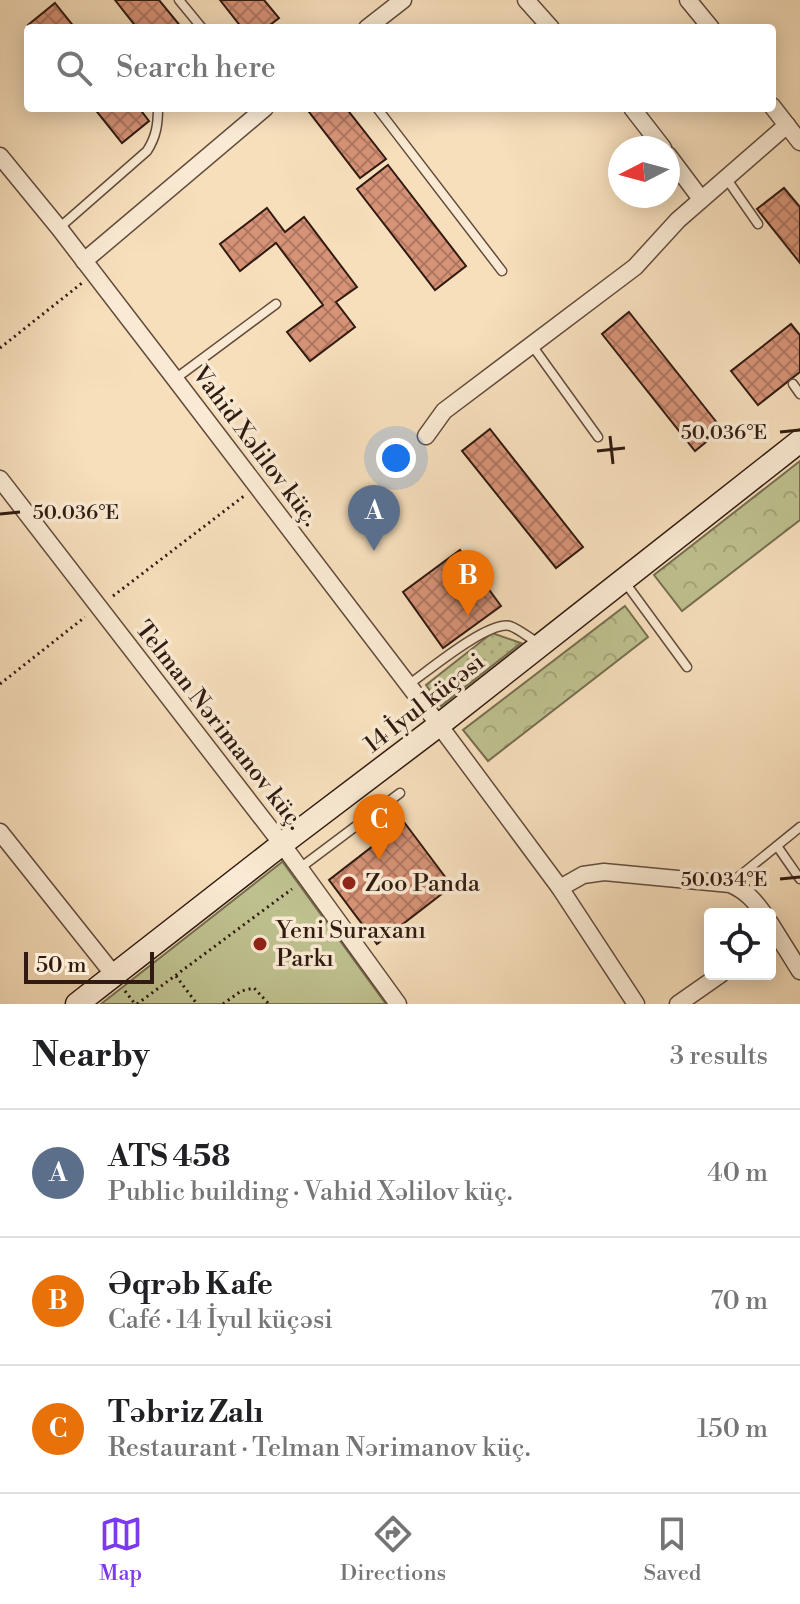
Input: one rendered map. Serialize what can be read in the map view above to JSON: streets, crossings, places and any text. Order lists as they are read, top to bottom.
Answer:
{
  "streets": {
    "street": ["Vahid Xəlilov küç.", "14 İyul küçəsi", "Telman Nərimanov küç."]
  },
  "crossings": [
    ["Vahid Xəlilov küç.", "14 İyul küçəsi"],
    ["14 İyul küçəsi", "Telman Nərimanov küç."]
  ],
  "places": ["Zoo Panda", "Yeni Suraxanı Parkı"],
  "scale_bar": "50 m",
  "north": "left",
  "page": {
    "search": "Search here",
    "pins": ["A", "B", "C"],
    "scale": "50 m",
    "heading": ["Nearby", "3 results"],
    "list": [
      {
        "mark": "A",
        "name": "ATS 458",
        "note": "Public building · Vahid Xəlilov küç.",
        "value": "40 m"
      },
      {
        "mark": "B",
        "name": "Əqrəb Kafe",
        "note": "Café · 14 İyul küçəsi",
        "value": "70 m"
      },
      {
        "mark": "C",
        "name": "Təbriz Zalı",
        "note": "Restaurant · Telman Nərimanov küç.",
        "value": "150 m"
      }
    ],
    "nav": ["Map", "Directions", "Saved"]
  },
  "coordinates": ["50.036°E", "50.034°E"]
}
